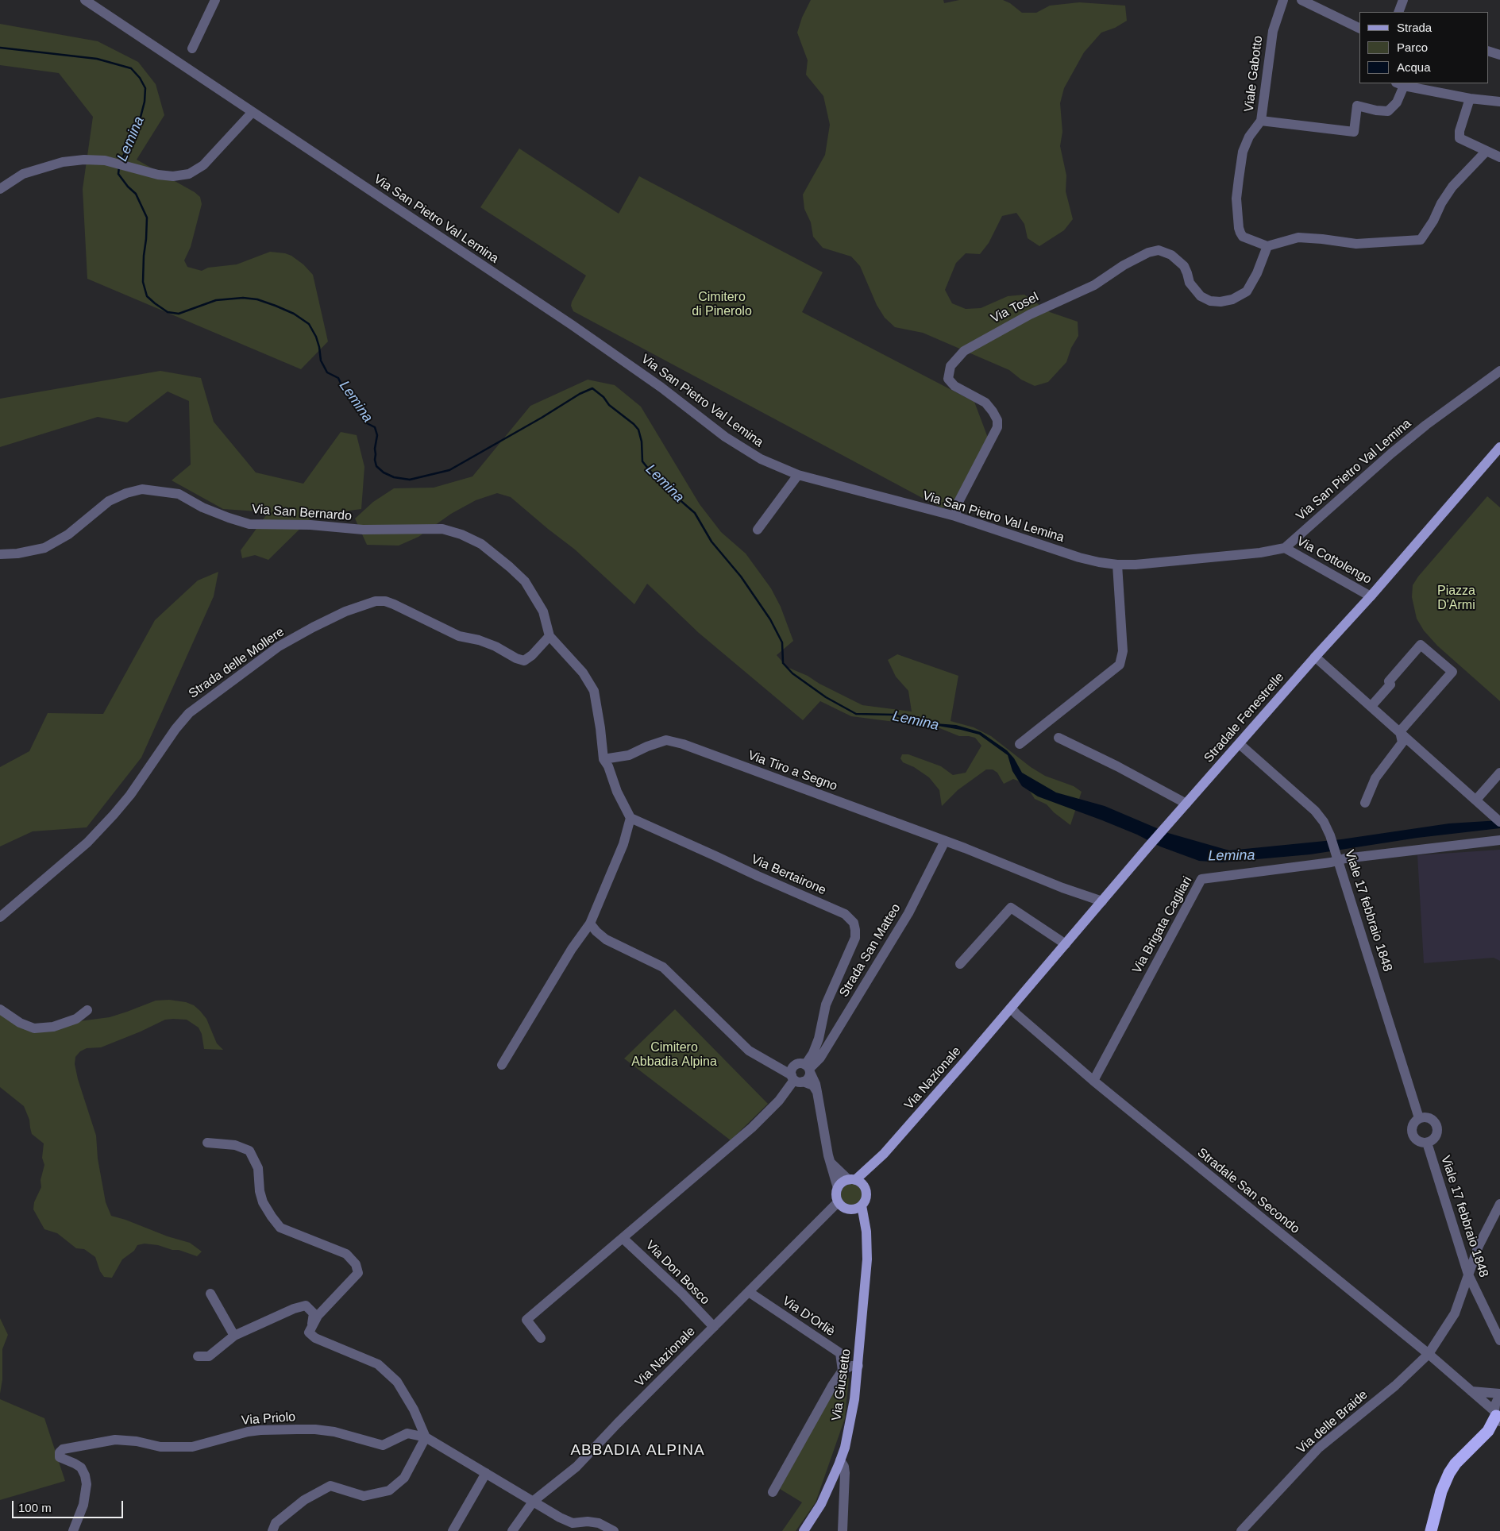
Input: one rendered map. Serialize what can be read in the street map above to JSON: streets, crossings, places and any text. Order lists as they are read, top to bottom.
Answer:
{
  "streets": {
    "main road": ["Stradale Fenestrelle", "Via Nazionale", "Via Giustetto"],
    "street": [
      "Viale Gabotto",
      "Via San Pietro Val Lemina",
      "Via Tosel",
      "Via San Bernardo",
      "Via Cottolengo",
      "Strada delle Mollere",
      "Via Tiro a Segno",
      "Via Bertairone",
      "Viale 17 febbraio 1848",
      "Via Brigata Cagliari",
      "Strada San Matteo",
      "Stradale San Secondo",
      "Via Don Bosco",
      "Via D'Orliè",
      "Via Priolo",
      "Via delle Braide"
    ]
  },
  "crossings": [
    ["Viale Gabotto", "Via Tosel"],
    ["Via San Pietro Val Lemina", "Via Tosel"],
    ["Via San Pietro Val Lemina", "Via Cottolengo"],
    ["Via San Bernardo", "Strada delle Mollere"],
    ["Via Cottolengo", "Stradale Fenestrelle"],
    ["Stradale Fenestrelle", "Via Tiro a Segno"],
    ["Stradale Fenestrelle", "Viale 17 febbraio 1848"],
    ["Stradale Fenestrelle", "Via Nazionale"],
    ["Stradale Fenestrelle", "Stradale San Secondo"],
    ["Via Tiro a Segno", "Strada San Matteo"],
    ["Via Bertairone", "Strada San Matteo"],
    ["Viale 17 febbraio 1848", "Via Brigata Cagliari"],
    ["Viale 17 febbraio 1848", "Via delle Braide"],
    ["Via Brigata Cagliari", "Stradale San Secondo"],
    ["Via Nazionale", "Stradale San Secondo"],
    ["Via Nazionale", "Via Don Bosco"],
    ["Via Nazionale", "Via D'Orliè"],
    ["Via Nazionale", "Via Giustetto"],
    ["Via Nazionale", "Via Priolo"],
    ["Stradale San Secondo", "Via delle Braide"]
  ],
  "districts": ["ABBADIA ALPINA"],
  "water": ["Lemina"],
  "parks": ["Cimitero di Pinerolo", "Piazza D'Armi", "Cimitero Abbadia Alpina"],
  "legend": ["Strada", "Parco", "Acqua"],
  "scale_bar": "100 m"
}
